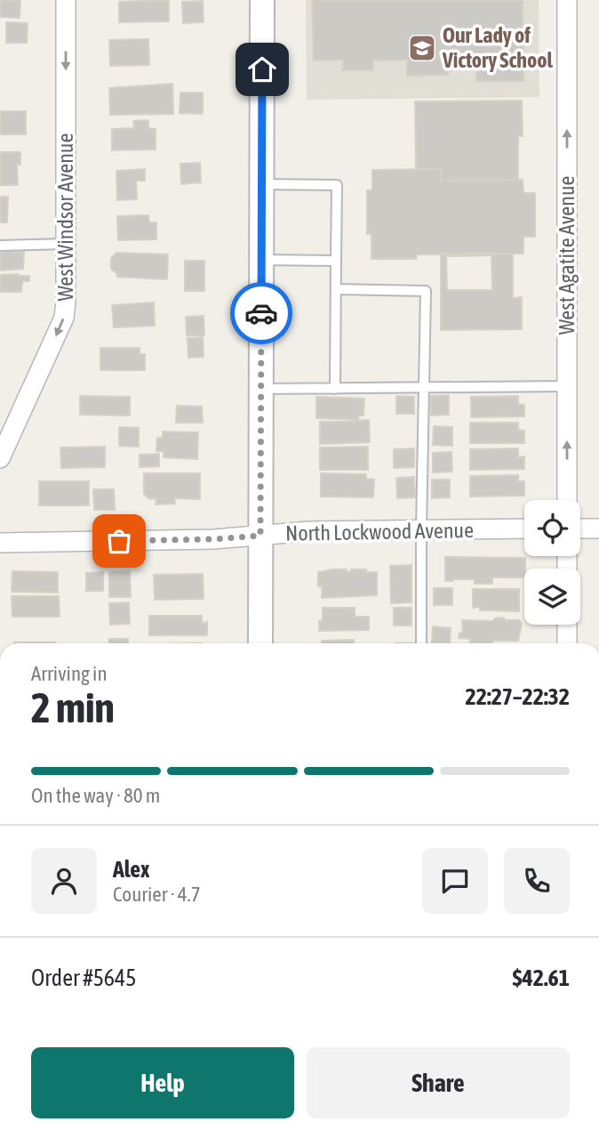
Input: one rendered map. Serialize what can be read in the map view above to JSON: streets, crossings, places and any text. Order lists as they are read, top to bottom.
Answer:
{
  "streets": {
    "street": ["West Windsor Avenue", "West Agatite Avenue", "North Lockwood Avenue"]
  },
  "one_way": ["West Windsor Avenue", "West Agatite Avenue"],
  "places": {
    "school or university": ["Our Lady of Victory School"]
  },
  "page": {
    "heading": ["2 min", "Arriving in", "22:27–22:32"],
    "panel": [
      "Alex",
      "Courier · 4.7",
      "Order #5645",
      "$42.61"
    ],
    "bar": "On the way · 80 m",
    "buttons": ["Help", "Share"]
  }
}
